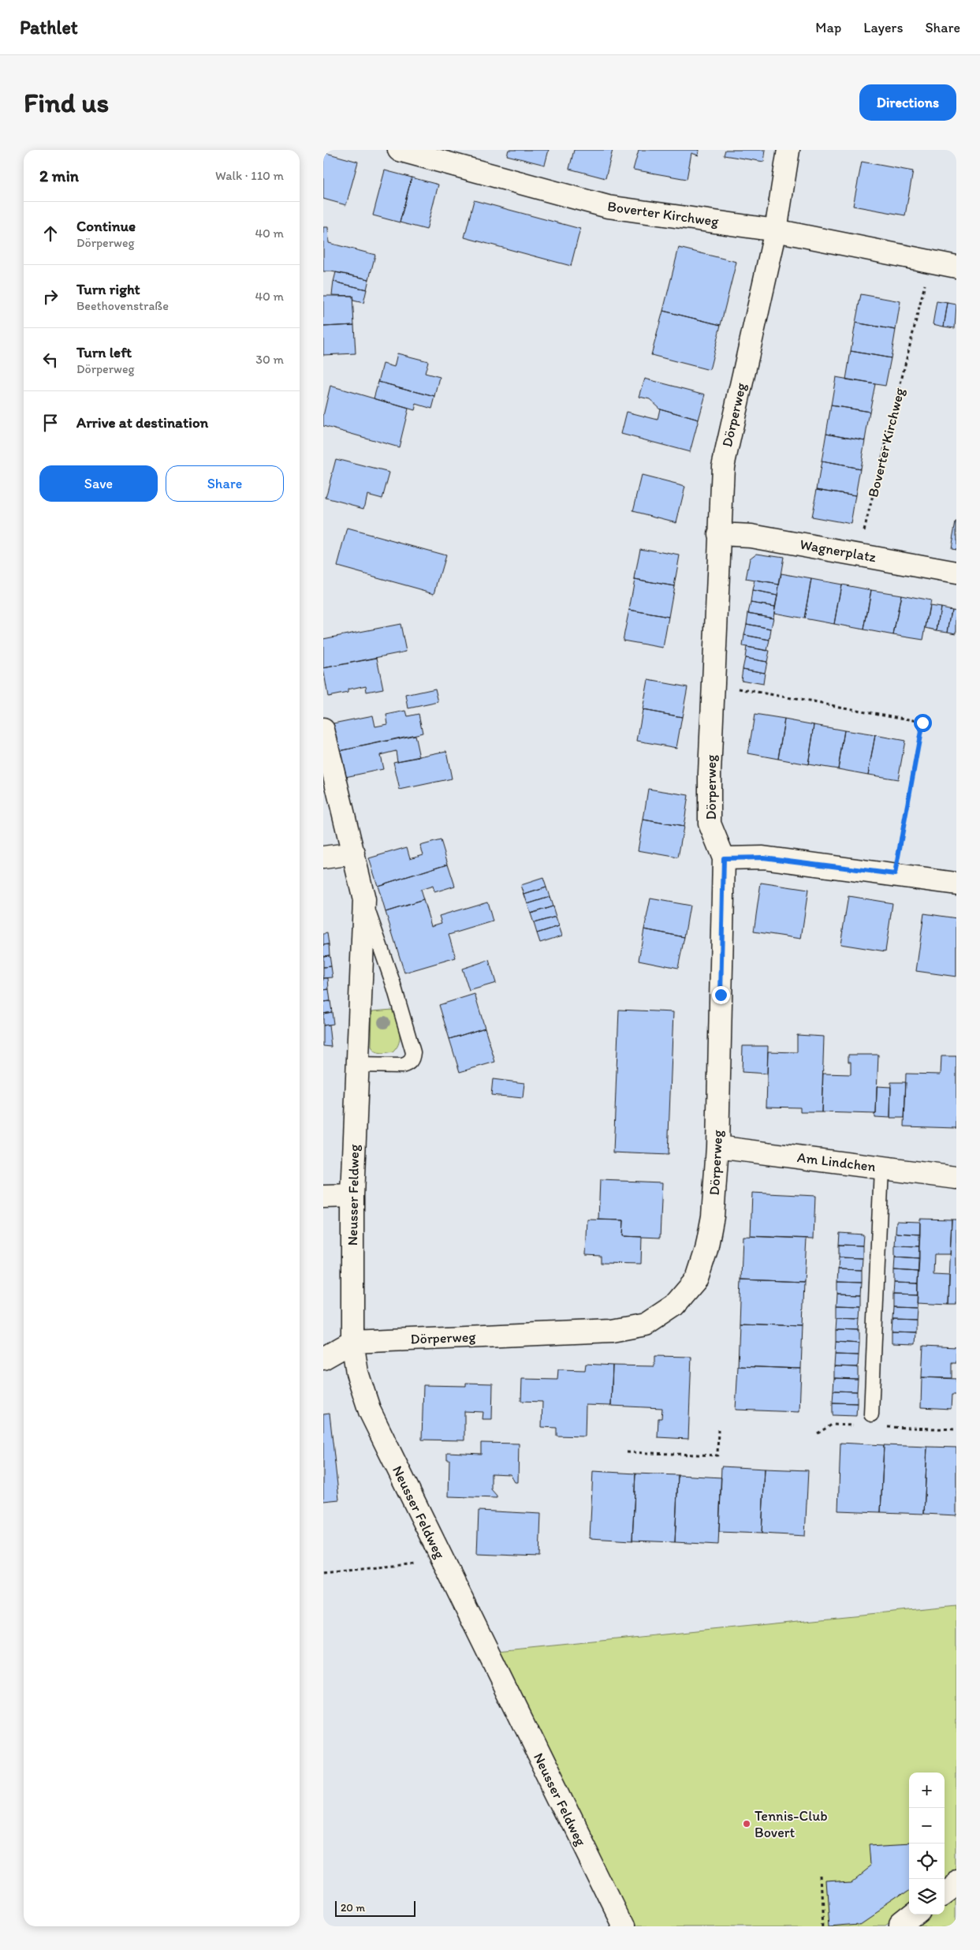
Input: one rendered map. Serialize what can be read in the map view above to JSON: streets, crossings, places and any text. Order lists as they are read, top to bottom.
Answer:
{
  "streets": {
    "street": [
      "Boverter Kirchweg",
      "Dörperweg",
      "Wagnerplatz",
      "Am Lindchen",
      "Neusser Feldweg"
    ]
  },
  "crossings": [
    ["Boverter Kirchweg", "Dörperweg"],
    ["Boverter Kirchweg", "Wagnerplatz"],
    ["Dörperweg", "Wagnerplatz"],
    ["Dörperweg", "Am Lindchen"],
    ["Dörperweg", "Neusser Feldweg"]
  ],
  "places": ["Tennis-Club Bovert"],
  "scale_bar": "20 m",
  "page": {
    "header": "Pathlet",
    "nav": ["Map", "Layers", "Share"],
    "buttons": [
      "Directions",
      ["Save", "Share"]
    ],
    "title": "Find us",
    "heading": ["2 min", "Walk · 110 m"],
    "list": [
      ["Continue", "Dörperweg", "40 m"],
      ["Turn right", "Beethovenstraße", "40 m"],
      ["Turn left", "Dörperweg", "30 m"],
      "Arrive at destination"
    ],
    "map_buttons": ["+", "−"],
    "scale": "20 m"
  }
}
